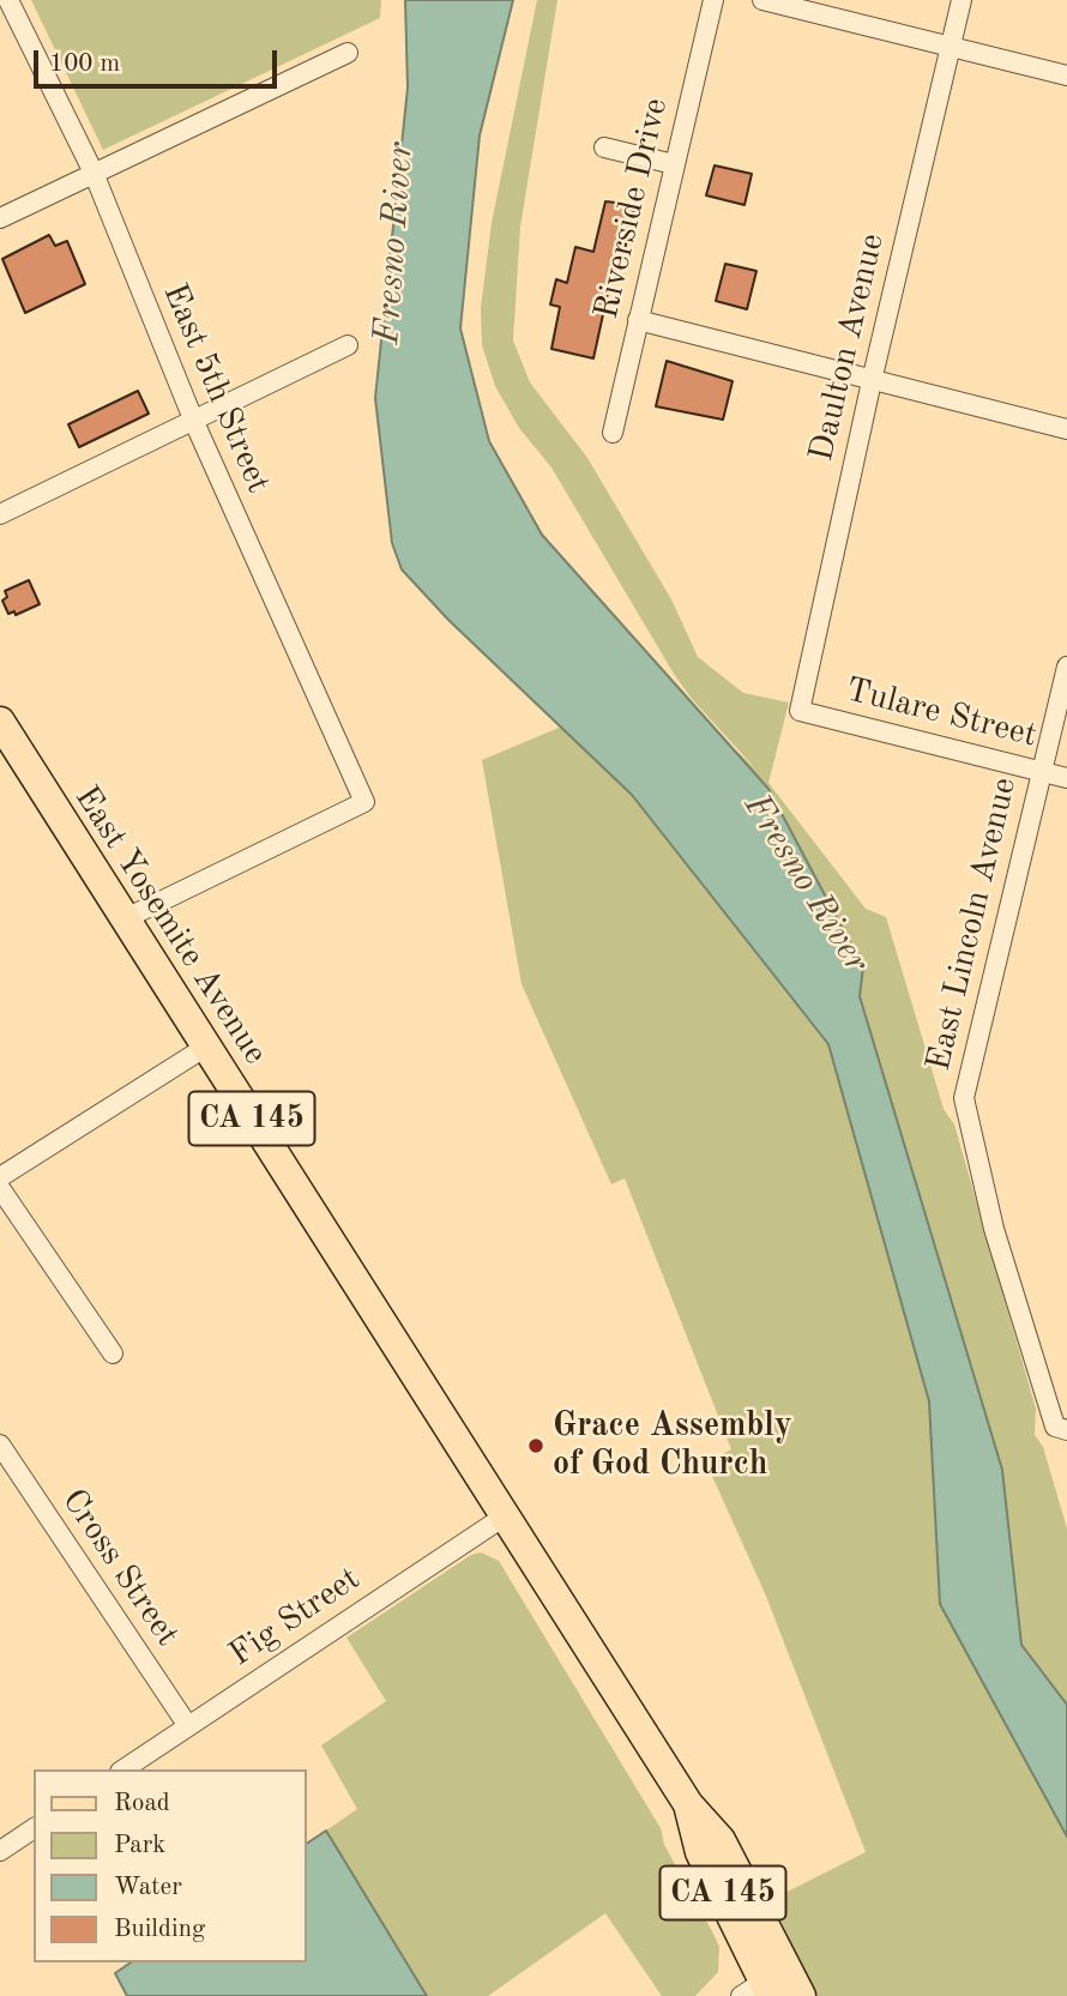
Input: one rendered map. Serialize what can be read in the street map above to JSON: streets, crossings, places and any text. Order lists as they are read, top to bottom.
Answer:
{
  "streets": {
    "main road": ["East Yosemite Avenue", "CA 145"],
    "street": [
      "Riverside Drive",
      "Daulton Avenue",
      "East 5th Street",
      "Tulare Street",
      "East Lincoln Avenue",
      "Cross Street",
      "Fig Street"
    ]
  },
  "crossings": [
    ["Daulton Avenue", "Tulare Street"],
    ["East 5th Street", "East Yosemite Avenue"],
    ["Tulare Street", "East Lincoln Avenue"],
    ["East Yosemite Avenue", "Fig Street"],
    ["Cross Street", "Fig Street"]
  ],
  "water": ["Fresno River"],
  "places": ["Grace Assembly of God Church"],
  "legend": [
    "Road",
    "Park",
    "Water",
    "Building"
  ],
  "scale_bar": "100 m"
}
